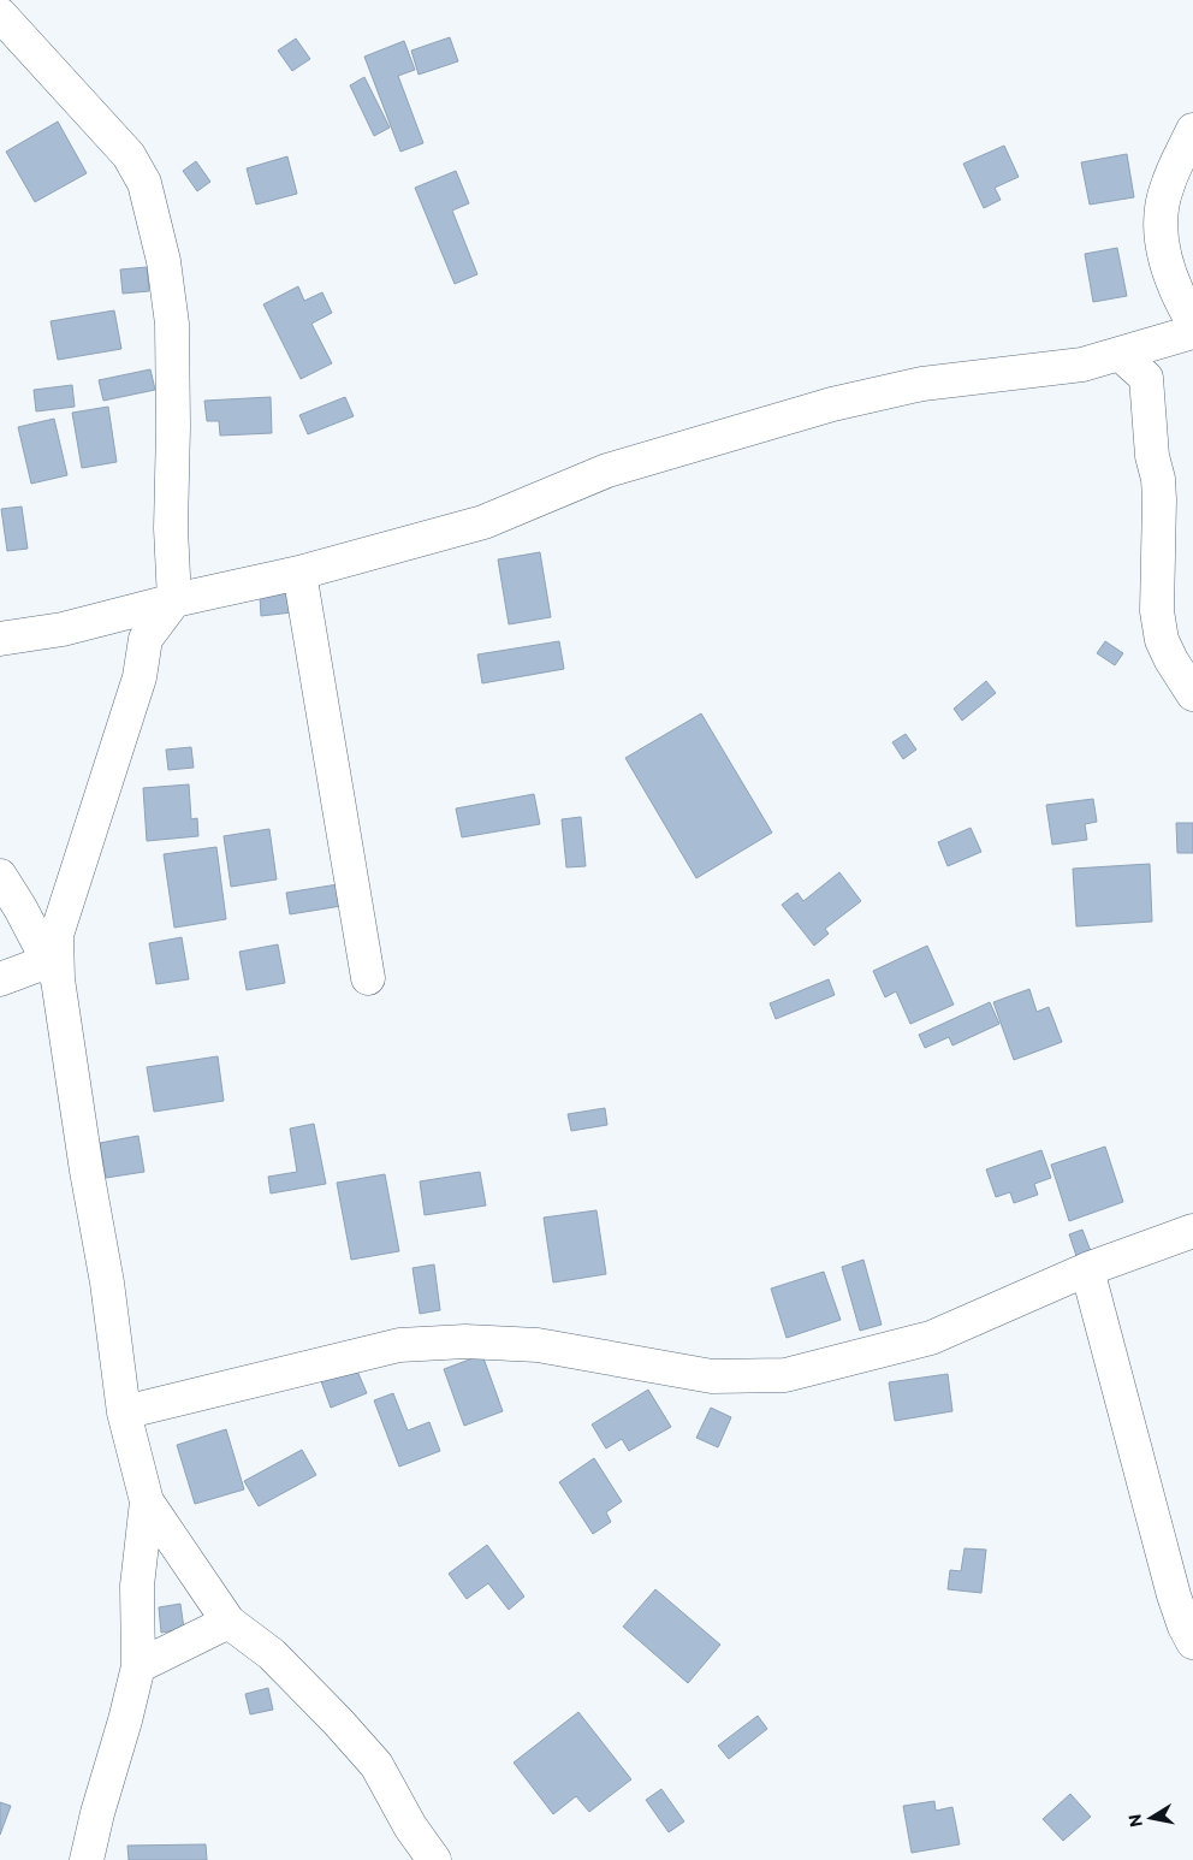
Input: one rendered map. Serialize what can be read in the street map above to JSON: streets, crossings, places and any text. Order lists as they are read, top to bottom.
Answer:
{
  "north": "left"
}
